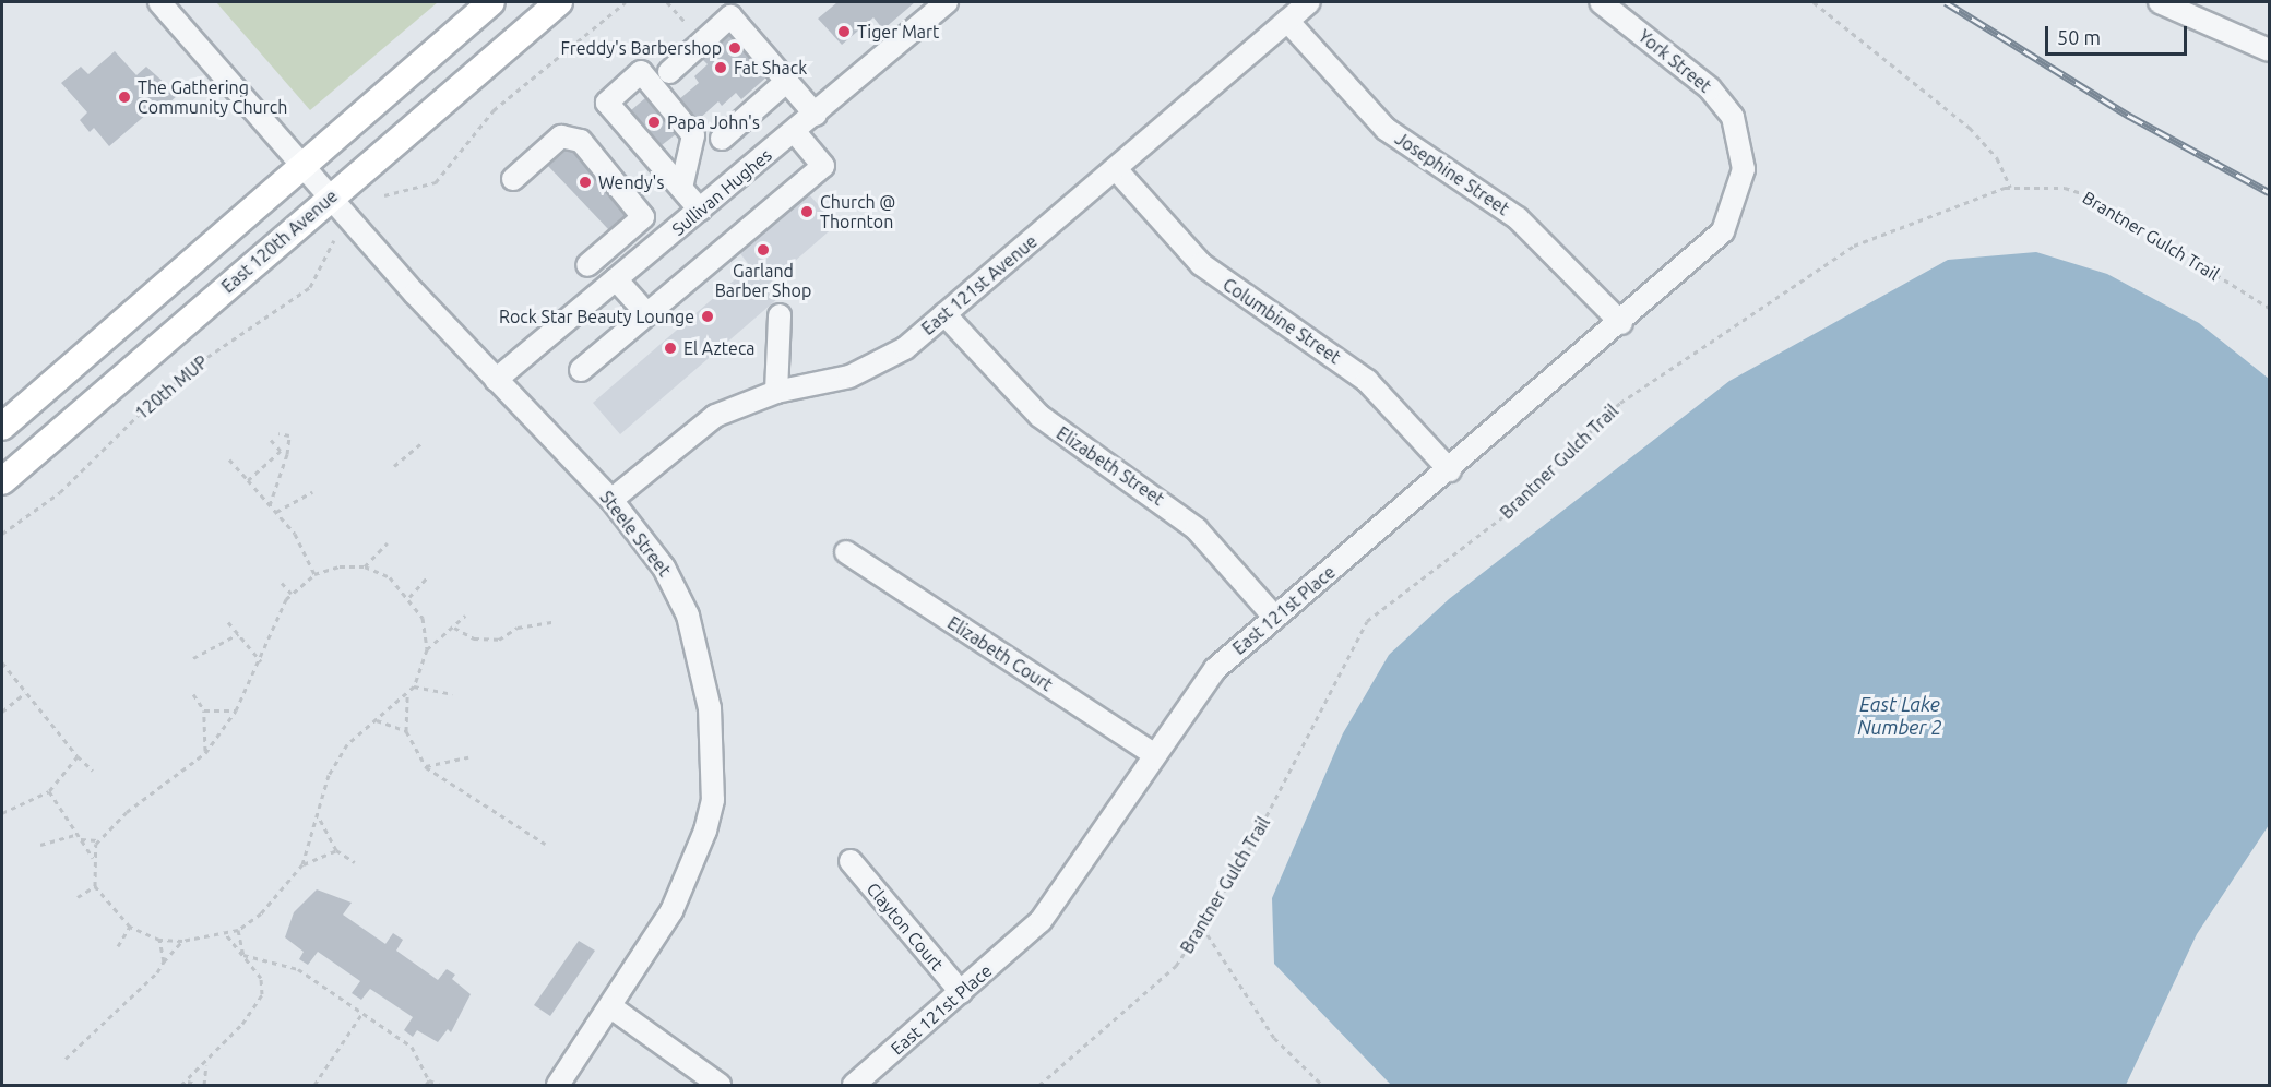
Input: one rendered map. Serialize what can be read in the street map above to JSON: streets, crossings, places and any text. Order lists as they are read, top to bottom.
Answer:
{
  "streets": {
    "main road": ["East 120th Avenue"],
    "street": [
      "York Street",
      "Josephine Street",
      "Sullivan Hughes",
      "East 121st Avenue",
      "Columbine Street",
      "Elizabeth Street",
      "Steele Street",
      "East 121st Place",
      "Elizabeth Court",
      "Clayton Court"
    ],
    "path": ["Brantner Gulch Trail", "120th MUP"]
  },
  "crossings": [
    ["York Street", "East 121st Place"],
    ["Josephine Street", "East 121st Avenue"],
    ["Josephine Street", "East 121st Place"],
    ["Sullivan Hughes", "Steele Street"],
    ["East 120th Avenue", "Steele Street"],
    ["East 121st Avenue", "Columbine Street"],
    ["East 121st Avenue", "Elizabeth Street"],
    ["East 121st Avenue", "Steele Street"],
    ["Columbine Street", "East 121st Place"],
    ["Elizabeth Street", "East 121st Place"],
    ["East 121st Place", "Elizabeth Court"],
    ["East 121st Place", "Clayton Court"]
  ],
  "water": ["East Lake Number 2"],
  "places": [
    "Tiger Mart",
    "Freddy's Barbershop",
    "Fat Shack",
    "The Gathering Community Church",
    "Papa John's",
    "Wendy's",
    "Church @ Thornton",
    "Garland Barber Shop",
    "Rock Star Beauty Lounge",
    "El Azteca"
  ],
  "scale_bar": "50 m"
}
